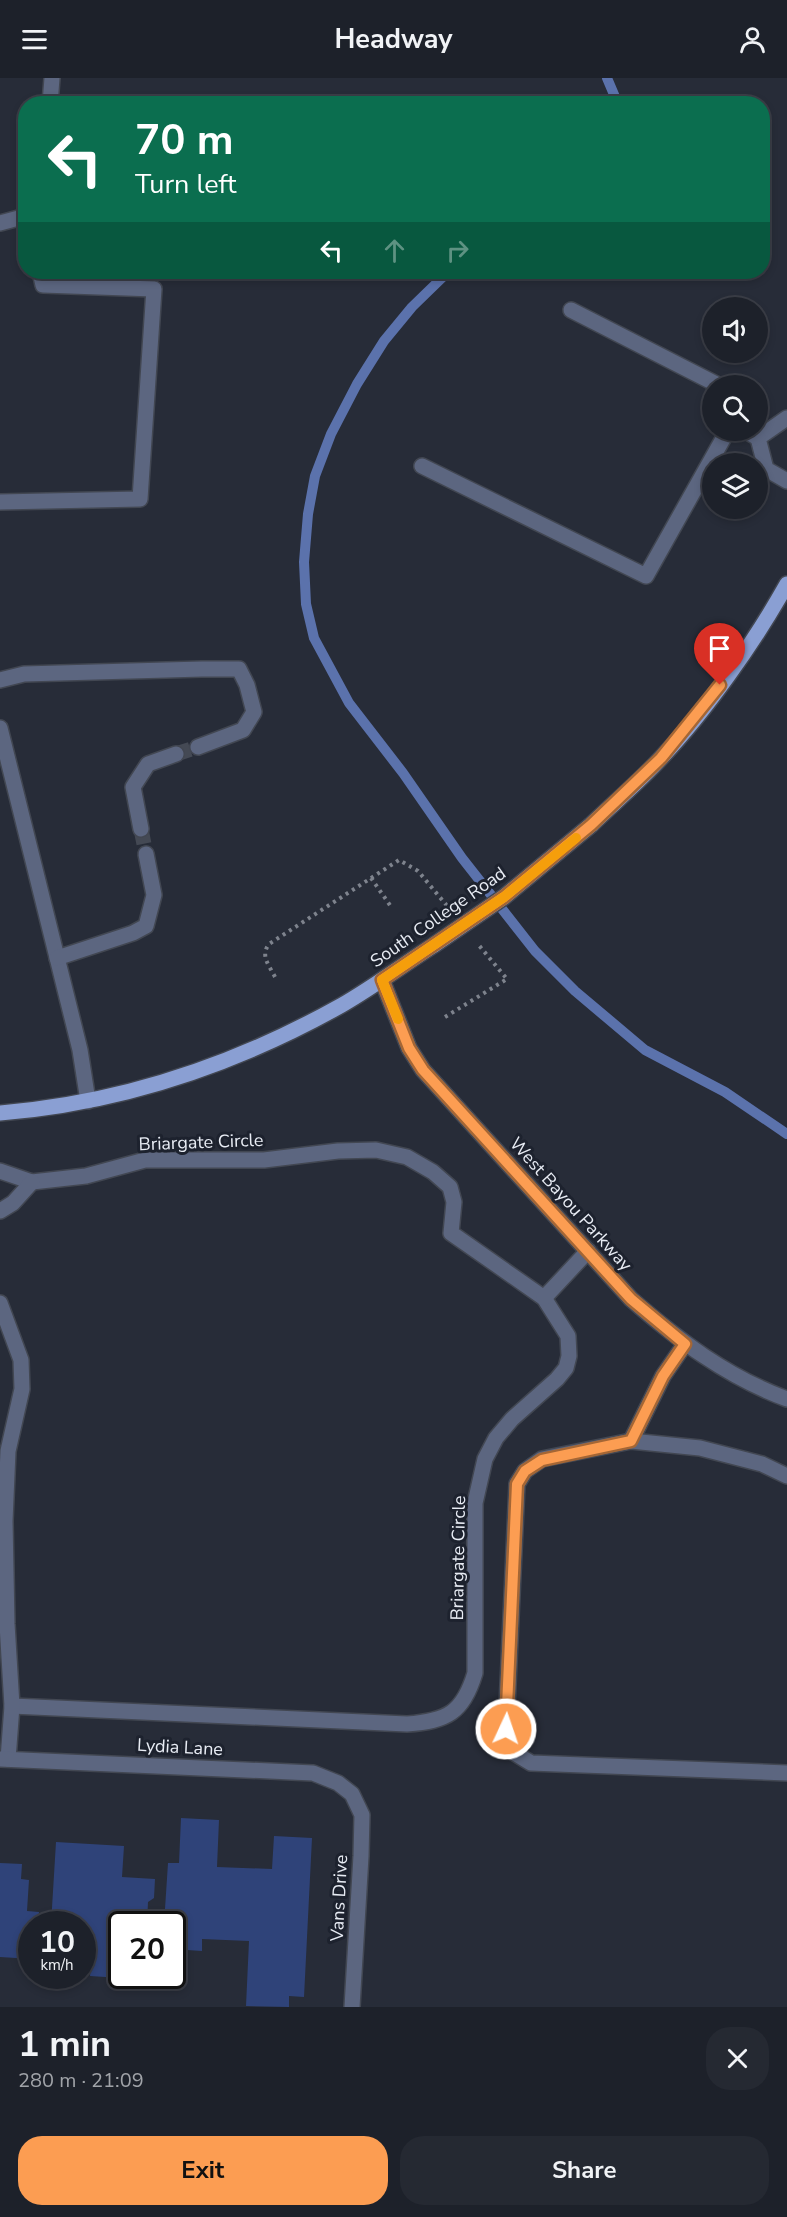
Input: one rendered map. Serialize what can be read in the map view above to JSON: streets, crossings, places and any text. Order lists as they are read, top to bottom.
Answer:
{
  "streets": {
    "main road": ["South College Road"],
    "street": [
      "Briargate Circle",
      "West Bayou Parkway",
      "Lydia Lane",
      "Vans Drive"
    ]
  },
  "crossings": [
    ["South College Road", "West Bayou Parkway"],
    ["Lydia Lane", "Vans Drive"]
  ],
  "page": {
    "header": "Headway",
    "turn": ["70 m", "Turn left"],
    "speed": "10 km/h",
    "limit": "20",
    "heading": ["1 min", "280 m · 21:09"],
    "buttons": ["Exit", "Share"]
  }
}
